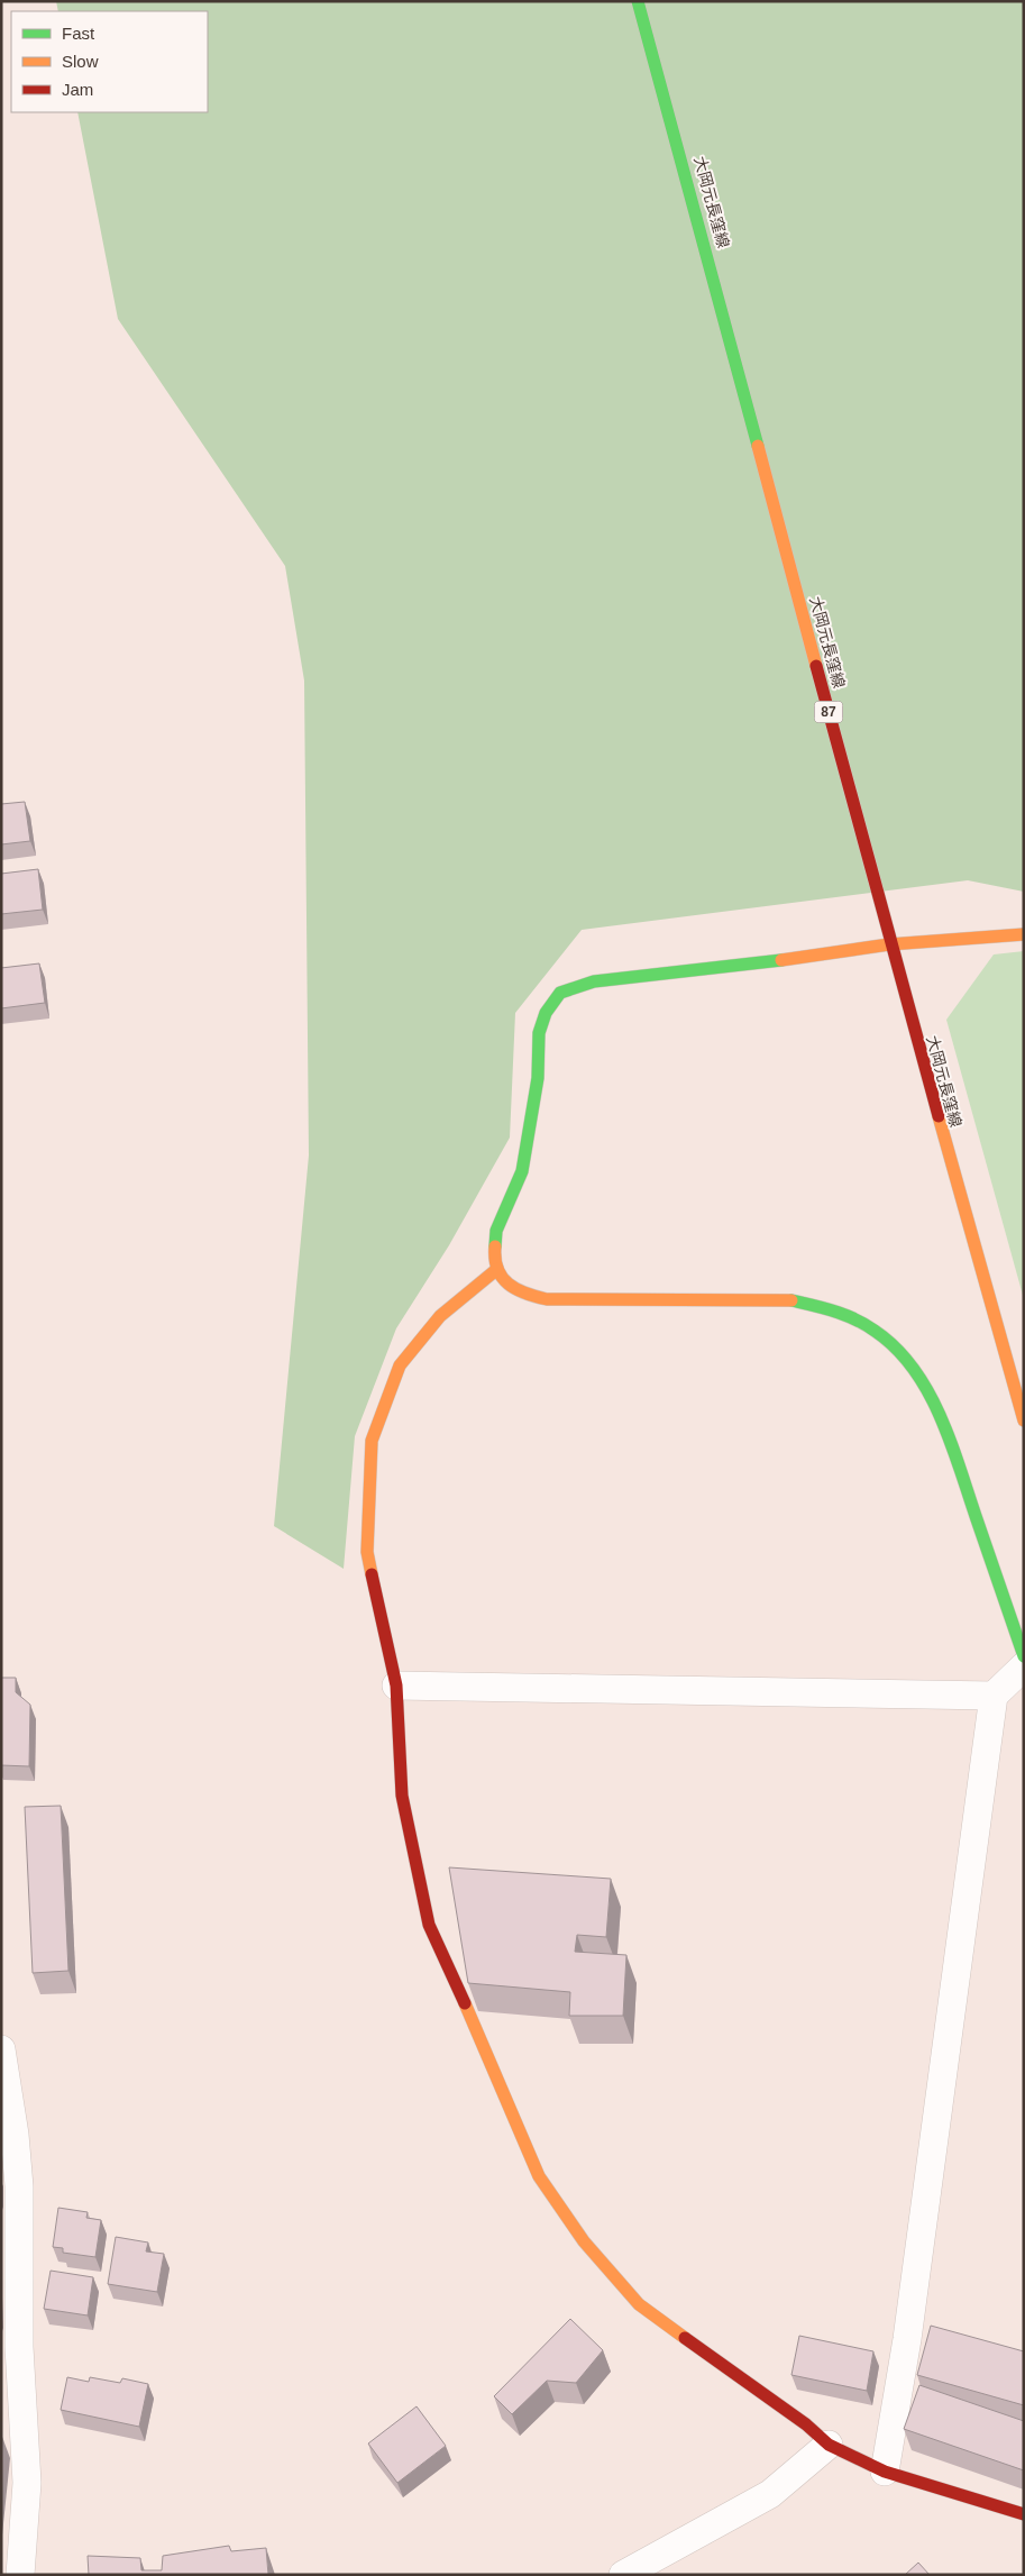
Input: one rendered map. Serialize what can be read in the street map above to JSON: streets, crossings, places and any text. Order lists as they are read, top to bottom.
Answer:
{
  "streets": {
    "street": ["大岡元長窪線", "87"]
  },
  "legend": ["Fast", "Slow", "Jam"]
}
